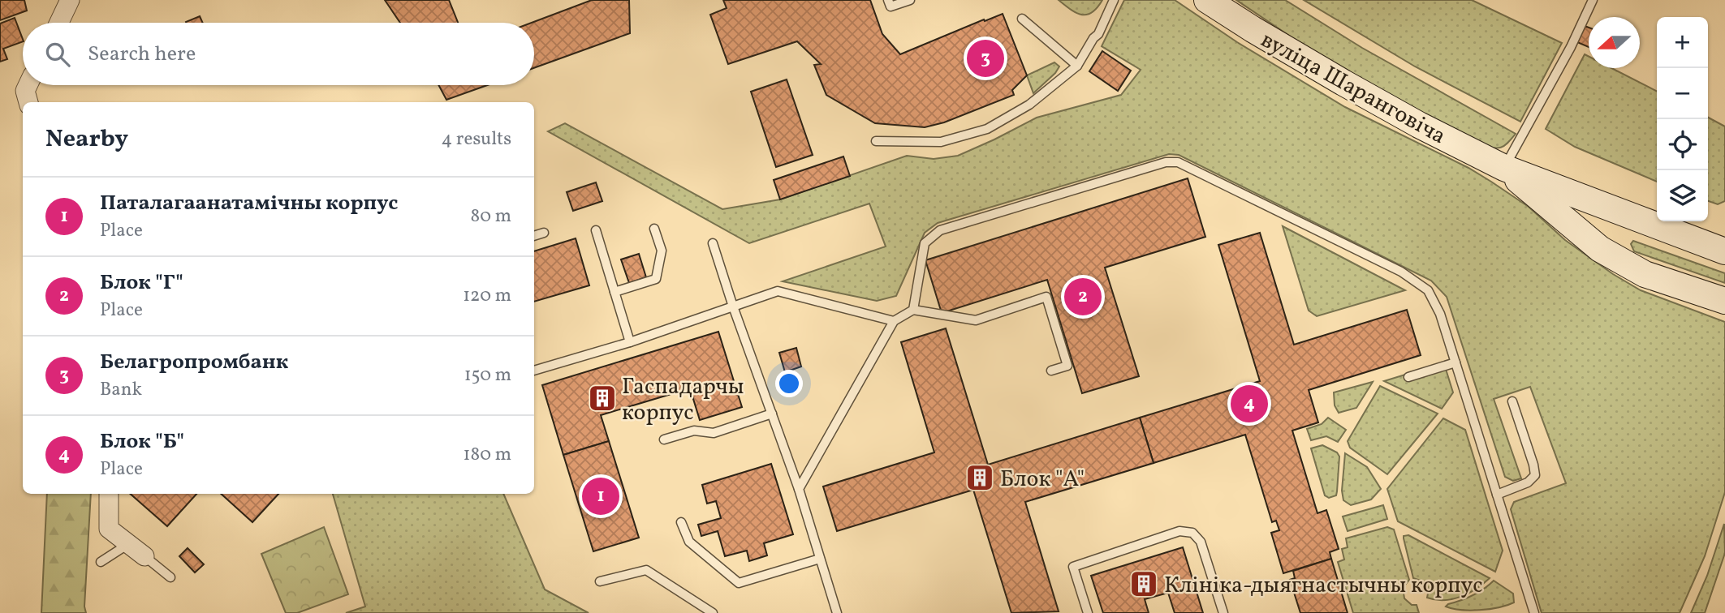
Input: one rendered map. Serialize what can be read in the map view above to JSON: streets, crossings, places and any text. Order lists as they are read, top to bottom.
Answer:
{
  "streets": {
    "main road": ["вуліца Шаранговіча"]
  },
  "places": {
    "building": ["Гаспадарчы корпус", "Блок \"А\"", "Клініка-дыягнастычны корпус"]
  },
  "north": "left",
  "page": {
    "map_buttons": ["+", "−"],
    "search": "Search here",
    "pins": [
      "3",
      "2",
      "4",
      "1"
    ],
    "heading": ["Nearby", "4 results"],
    "list": [
      {
        "mark": "1",
        "name": "Паталагаанатамічны корпус",
        "note": "Place",
        "value": "80 m"
      },
      {
        "mark": "2",
        "name": "Блок \"Г\"",
        "note": "Place",
        "value": "120 m"
      },
      {
        "mark": "3",
        "name": "Белагропромбанк",
        "note": "Bank",
        "value": "150 m"
      },
      {
        "mark": "4",
        "name": "Блок \"Б\"",
        "note": "Place",
        "value": "180 m"
      }
    ]
  }
}
